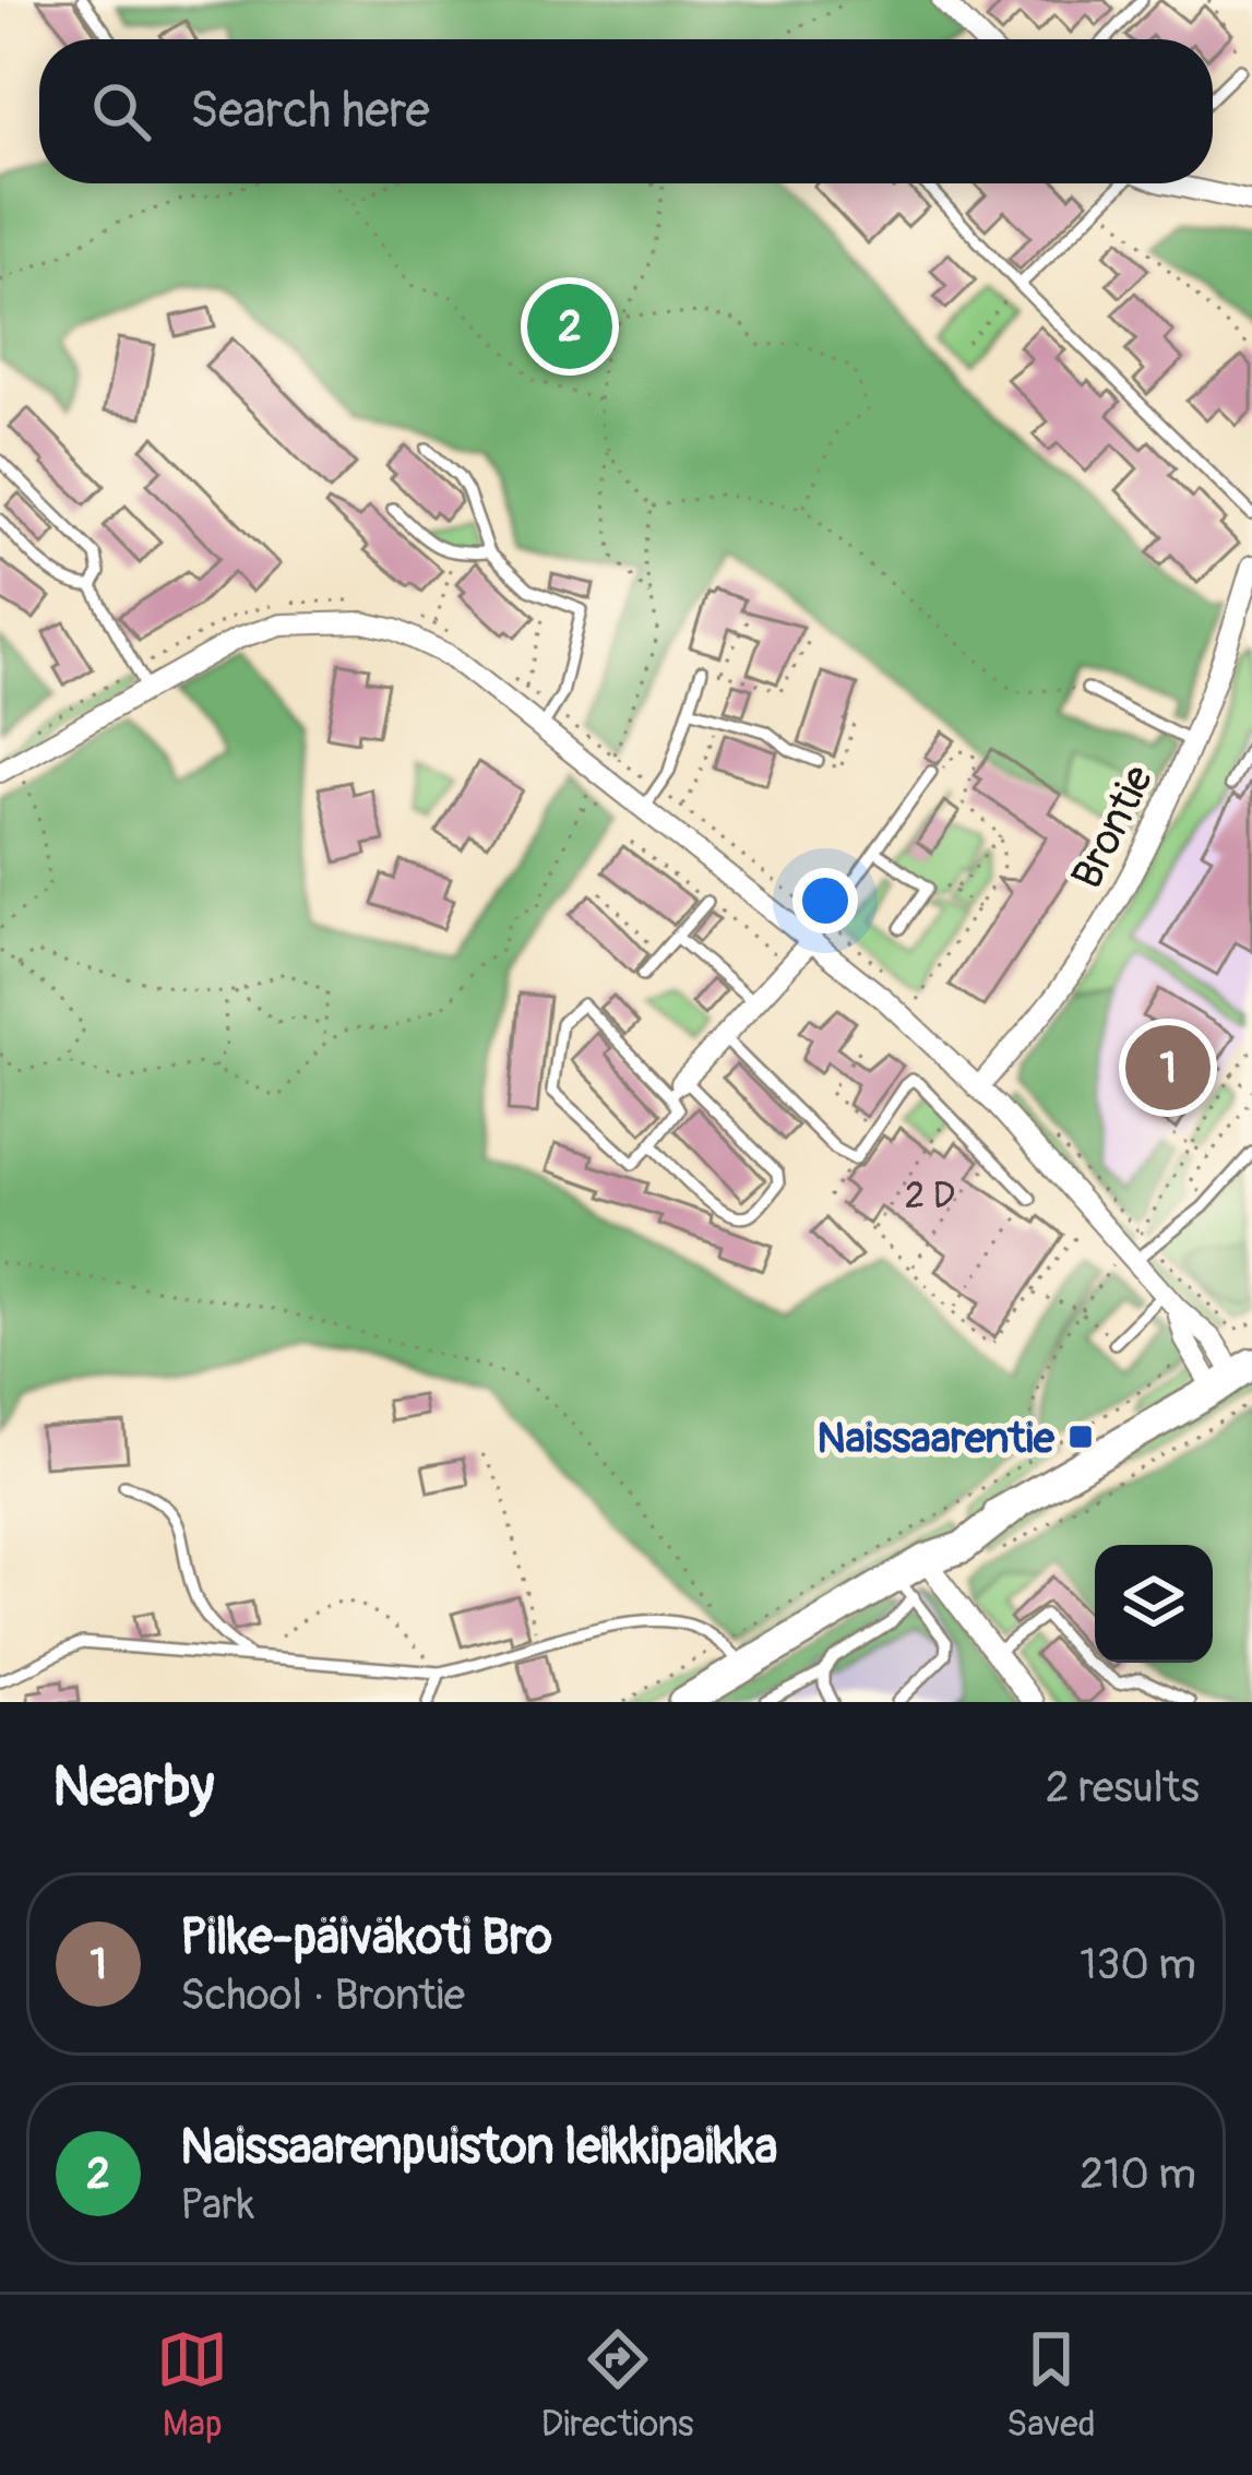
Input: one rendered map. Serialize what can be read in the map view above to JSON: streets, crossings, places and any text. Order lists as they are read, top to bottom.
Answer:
{
  "streets": {
    "street": ["Brontie"]
  },
  "places": {
    "transit": ["Naissaarentie"]
  },
  "house_numbers": ["2 D"],
  "page": {
    "search": "Search here",
    "pins": ["2", "1"],
    "heading": ["Nearby", "2 results"],
    "list": [
      {
        "mark": "1",
        "name": "Pilke-päiväkoti Bro",
        "note": "School · Brontie",
        "value": "130 m"
      },
      {
        "mark": "2",
        "name": "Naissaarenpuiston leikkipaikka",
        "note": "Park",
        "value": "210 m"
      }
    ],
    "nav": ["Map", "Directions", "Saved"]
  }
}
